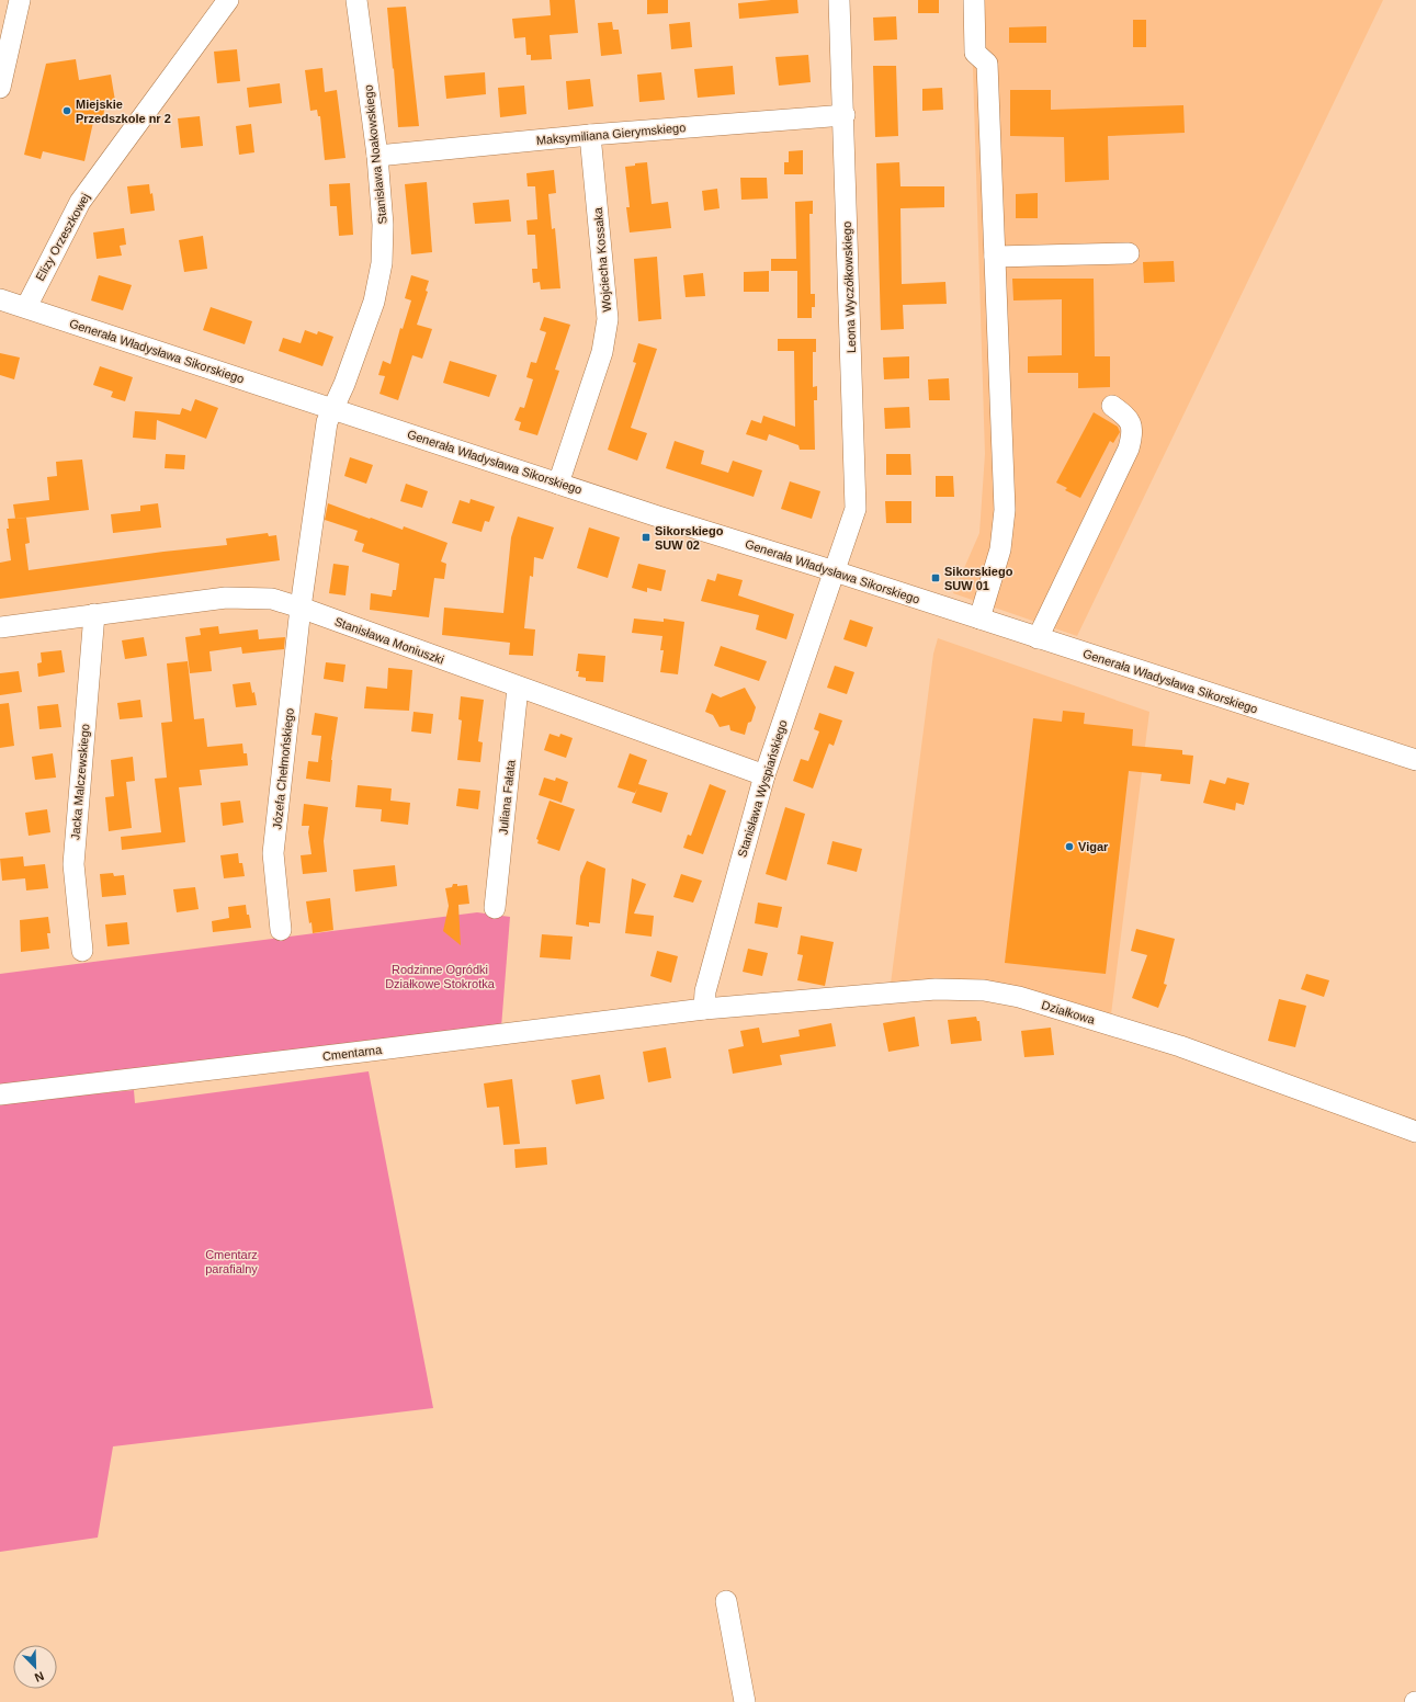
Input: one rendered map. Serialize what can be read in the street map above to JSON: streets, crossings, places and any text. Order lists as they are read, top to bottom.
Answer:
{
  "streets": {
    "street": [
      "Maksymiliana Gierymskiego",
      "Stanisława Noakowskiego",
      "Elizy Orzeszkowej",
      "Wojciecha Kossaka",
      "Leona Wyczółkowskiego",
      "Generała Władysława Sikorskiego",
      "Stanisława Moniuszki",
      "Józefa Chełmońskiego",
      "Jacka Malczewskiego",
      "Stanisława Wyspiańskiego",
      "Juliana Fałata",
      "Działkowa",
      "Cmentarna"
    ]
  },
  "crossings": [
    ["Maksymiliana Gierymskiego", "Stanisława Noakowskiego"],
    ["Maksymiliana Gierymskiego", "Wojciecha Kossaka"],
    ["Maksymiliana Gierymskiego", "Leona Wyczółkowskiego"],
    ["Stanisława Noakowskiego", "Generała Władysława Sikorskiego"],
    ["Stanisława Noakowskiego", "Stanisława Moniuszki"],
    ["Stanisława Noakowskiego", "Józefa Chełmońskiego"],
    ["Elizy Orzeszkowej", "Generała Władysława Sikorskiego"],
    ["Wojciecha Kossaka", "Generała Władysława Sikorskiego"],
    ["Leona Wyczółkowskiego", "Generała Władysława Sikorskiego"],
    ["Leona Wyczółkowskiego", "Stanisława Wyspiańskiego"],
    ["Generała Władysława Sikorskiego", "Stanisława Wyspiańskiego"],
    ["Stanisława Moniuszki", "Józefa Chełmońskiego"],
    ["Stanisława Moniuszki", "Jacka Malczewskiego"],
    ["Stanisława Moniuszki", "Stanisława Wyspiańskiego"],
    ["Stanisława Moniuszki", "Juliana Fałata"],
    ["Stanisława Wyspiańskiego", "Działkowa"],
    ["Stanisława Wyspiańskiego", "Cmentarna"],
    ["Działkowa", "Cmentarna"]
  ],
  "parks": ["Rodzinne Ogródki Działkowe Stokrotka", "Cmentarz parafialny"],
  "places": {
    "other": ["Miejskie Przedszkole nr 2", "Vigar"],
    "transit": ["Sikorskiego SUW 02", "Sikorskiego SUW 01"]
  },
  "north": "bottom right"
}
